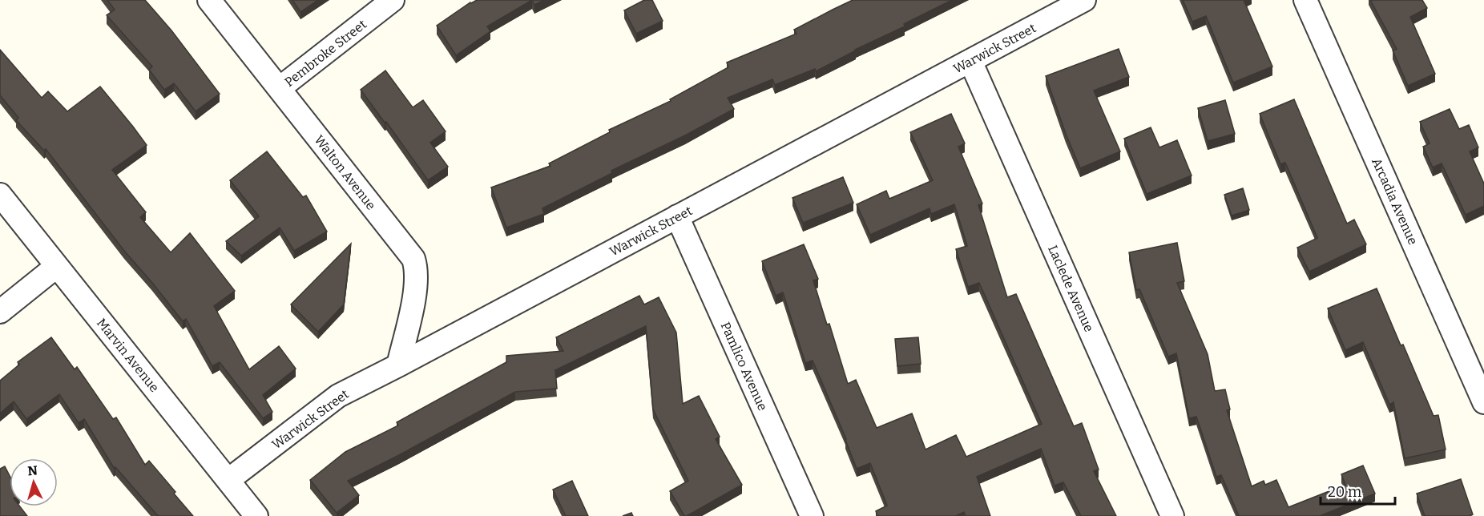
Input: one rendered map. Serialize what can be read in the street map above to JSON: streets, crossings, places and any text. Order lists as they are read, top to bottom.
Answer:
{
  "streets": {
    "street": [
      "Warwick Street",
      "Pembroke Street",
      "Walton Avenue",
      "Arcadia Avenue",
      "Laclede Avenue",
      "Marvin Avenue",
      "Pamlico Avenue"
    ]
  },
  "crossings": [
    ["Warwick Street", "Walton Avenue"],
    ["Warwick Street", "Laclede Avenue"],
    ["Warwick Street", "Marvin Avenue"],
    ["Warwick Street", "Pamlico Avenue"],
    ["Pembroke Street", "Walton Avenue"]
  ],
  "scale_bar": "20 m",
  "north": "top"
}
